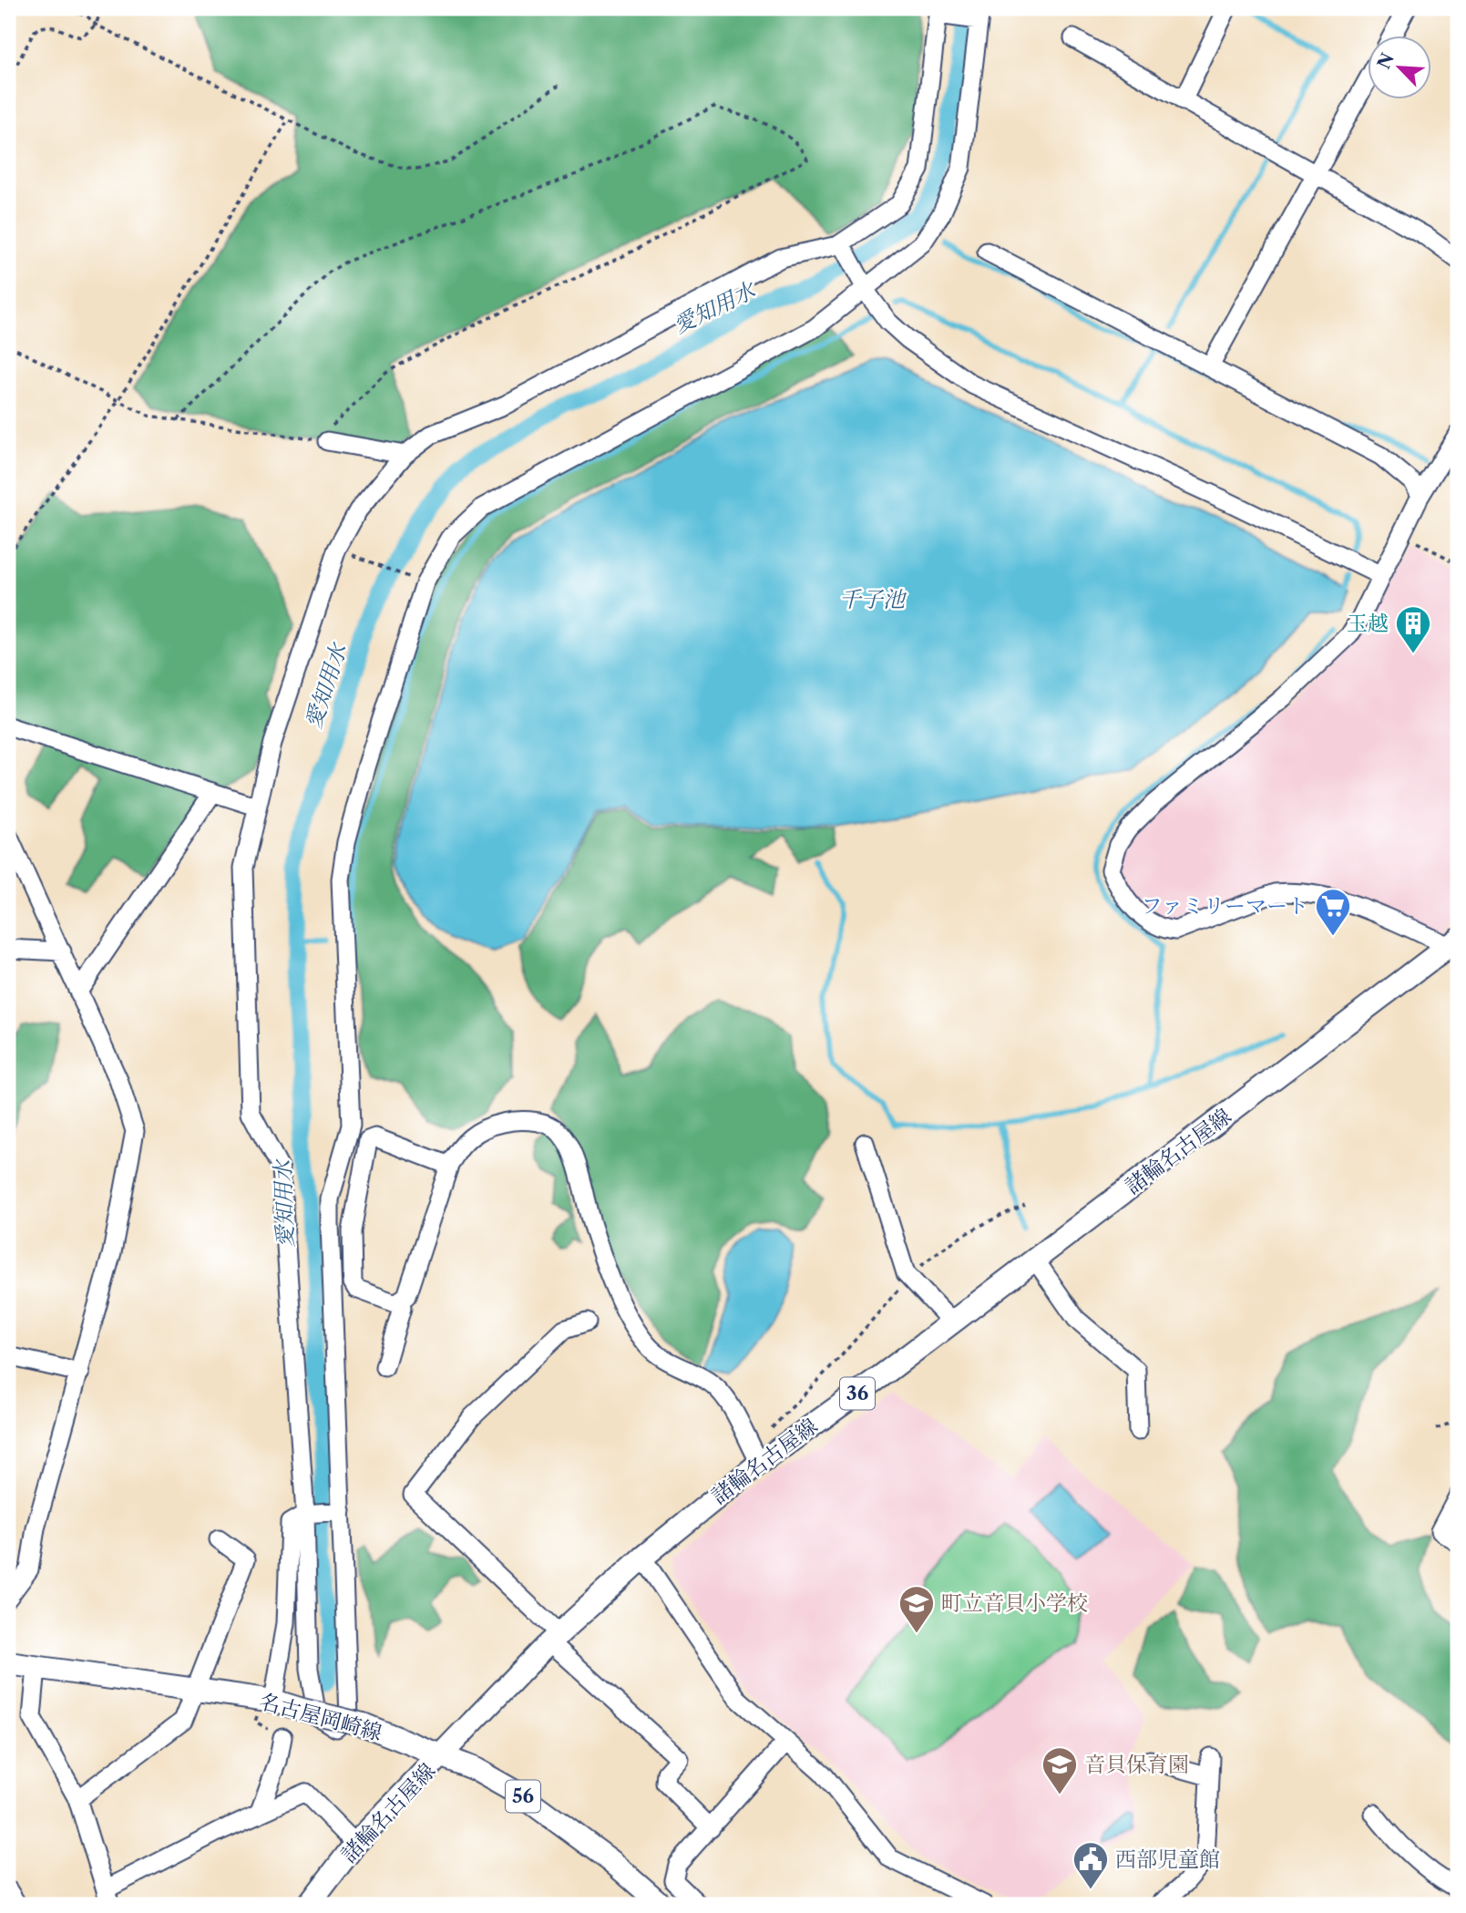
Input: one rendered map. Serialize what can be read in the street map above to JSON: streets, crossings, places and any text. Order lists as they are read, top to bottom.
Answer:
{
  "streets": {
    "main road": [
      "諸輪名古屋線",
      "36",
      "名古屋岡崎線",
      "56"
    ]
  },
  "crossings": [
    ["諸輪名古屋線", "名古屋岡崎線"]
  ],
  "water": ["愛知用水", "千子池"],
  "places": {
    "building": ["玉越"],
    "supermarket": ["ファミリーマート"],
    "school or university": ["町立音貝小学校", "音貝保育園"],
    "public building": ["西部児童館"]
  },
  "north": "top left"
}
